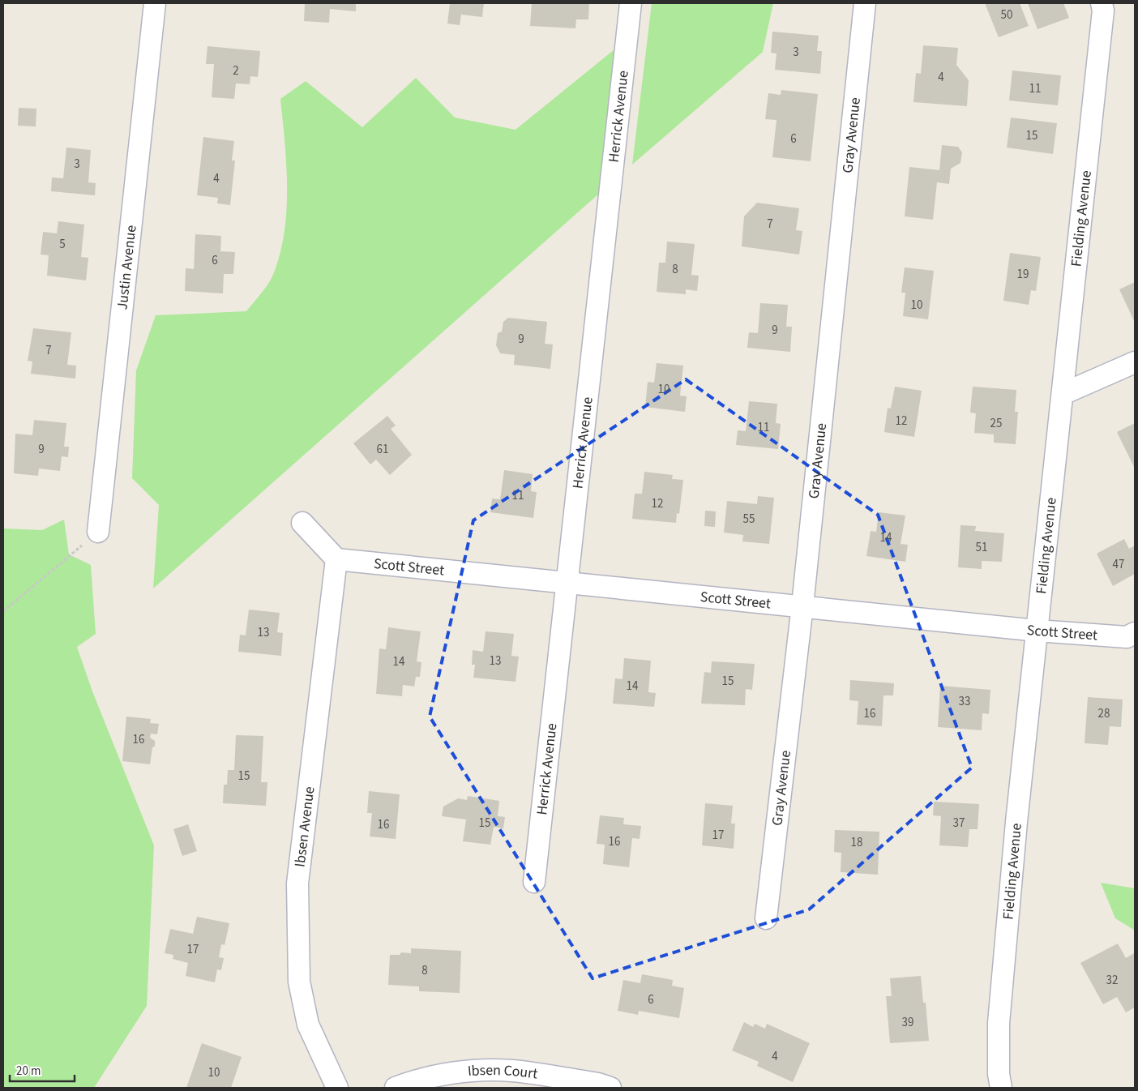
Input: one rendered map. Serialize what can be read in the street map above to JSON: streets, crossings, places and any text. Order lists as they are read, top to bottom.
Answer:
{
  "streets": {
    "street": [
      "Herrick Avenue",
      "Gray Avenue",
      "Fielding Avenue",
      "Justin Avenue",
      "Scott Street",
      "Ibsen Avenue",
      "Ibsen Court"
    ]
  },
  "crossings": [
    ["Herrick Avenue", "Scott Street"],
    ["Gray Avenue", "Scott Street"],
    ["Fielding Avenue", "Scott Street"],
    ["Scott Street", "Ibsen Avenue"]
  ],
  "house_numbers": [
    "50",
    "3",
    "2",
    "4",
    "11",
    "15",
    "6",
    "3",
    "4",
    "7",
    "5",
    "6",
    "8",
    "19",
    "10",
    "9",
    "9",
    "7",
    "10",
    "12",
    "25",
    "11",
    "9",
    "61",
    "11",
    "12",
    "55",
    "14",
    "51",
    "47",
    "13",
    "13",
    "14",
    "15",
    "14",
    "33",
    "16",
    "28",
    "16",
    "15",
    "15",
    "37",
    "16",
    "17",
    "16",
    "18",
    "17",
    "8",
    "32",
    "6",
    "39",
    "4",
    "10"
  ],
  "scale_bar": "20 m"
}
